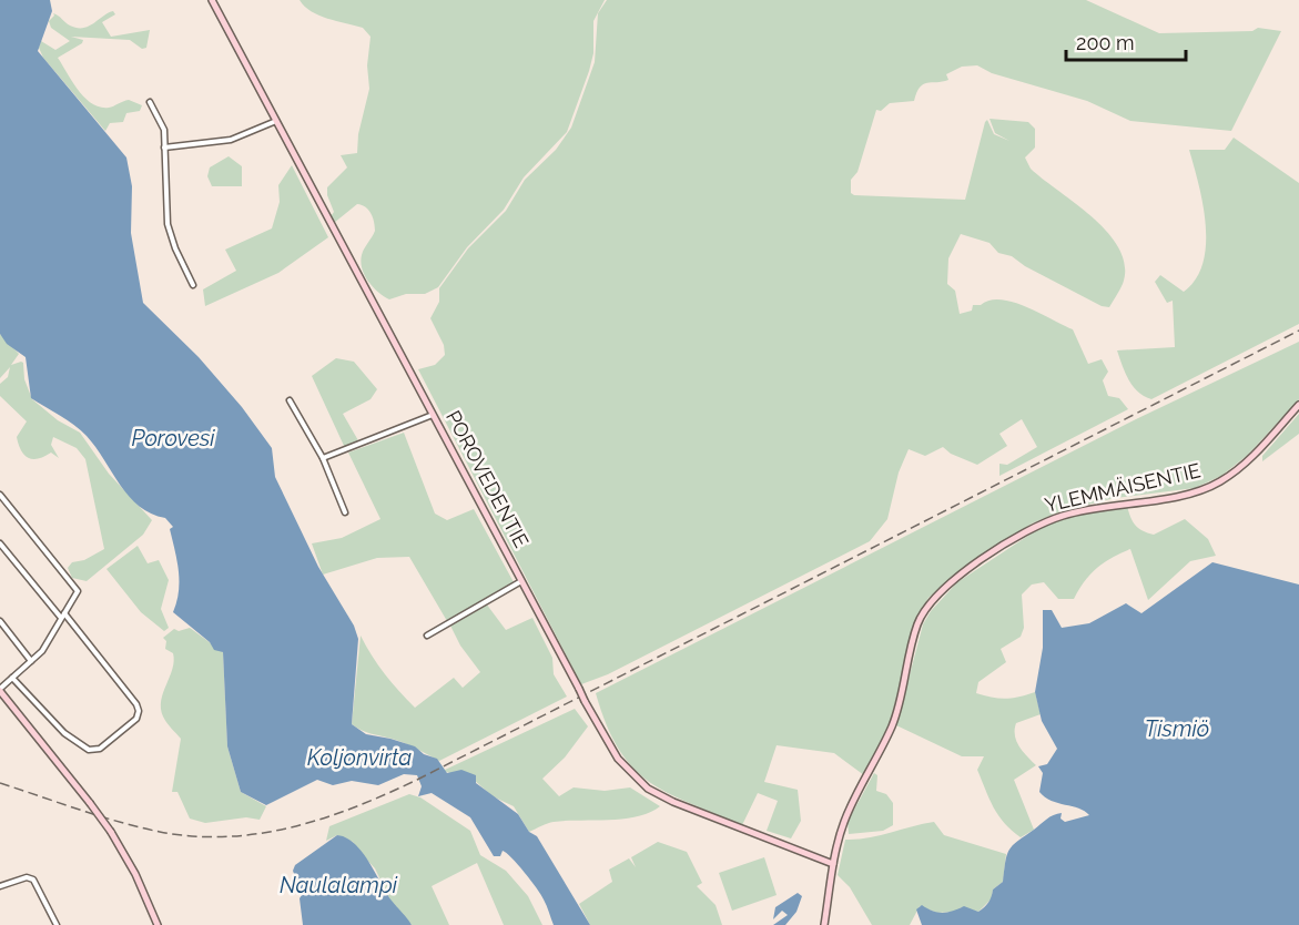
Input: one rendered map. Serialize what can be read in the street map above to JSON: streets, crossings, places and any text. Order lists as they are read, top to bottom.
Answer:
{
  "streets": {
    "street": ["POROVEDENTIE", "YLEMMÄISENTIE"]
  },
  "crossings": [
    ["POROVEDENTIE", "YLEMMÄISENTIE"]
  ],
  "water": [
    "Porovesi",
    "Tismiö",
    "Koljonvirta",
    "Naulalampi"
  ],
  "scale_bar": "200 m"
}
